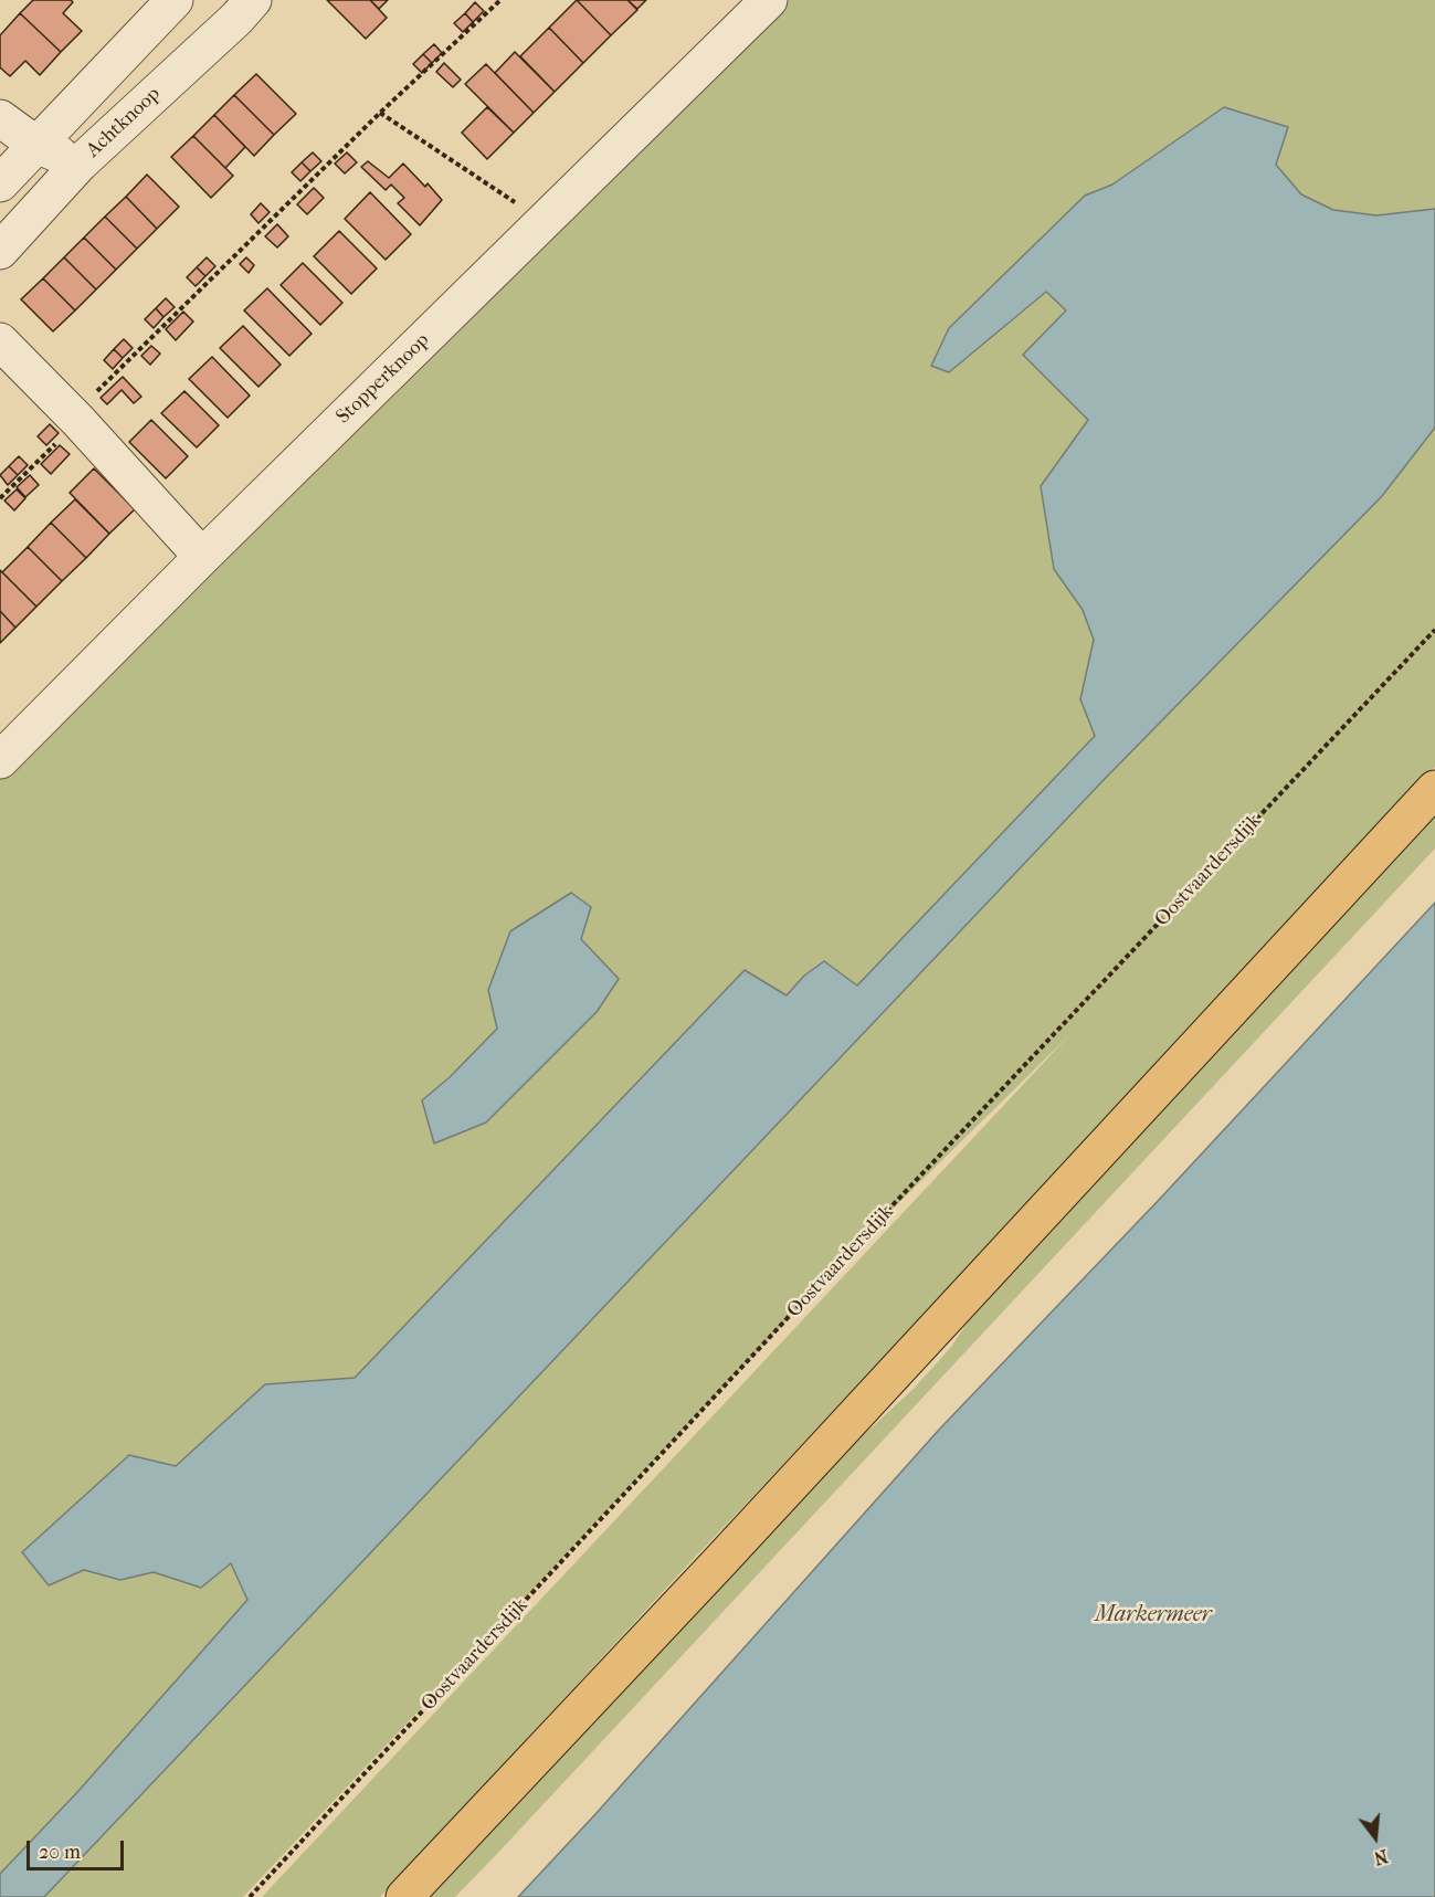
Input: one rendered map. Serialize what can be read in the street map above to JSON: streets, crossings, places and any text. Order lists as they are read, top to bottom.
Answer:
{
  "streets": {
    "street": ["Achtknoop", "Stopperknoop"],
    "path": ["Oostvaardersdijk"]
  },
  "water": ["Markermeer"],
  "scale_bar": "20 m",
  "north": "bottom"
}
